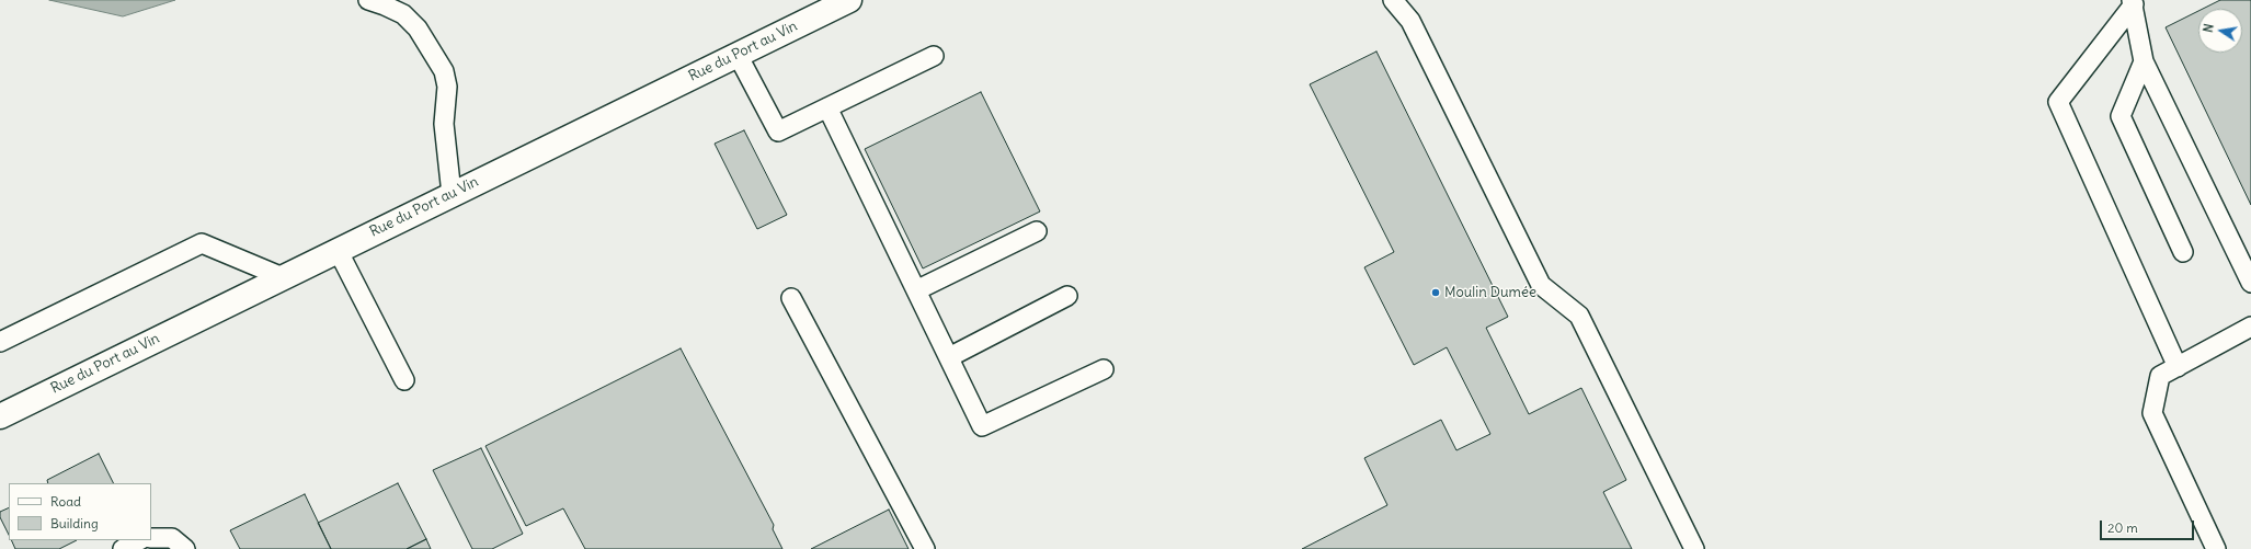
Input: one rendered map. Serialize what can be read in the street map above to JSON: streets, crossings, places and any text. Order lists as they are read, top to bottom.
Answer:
{
  "streets": {
    "street": ["Rue du Port au Vin"]
  },
  "places": ["Moulin Dumée"],
  "legend": ["Road", "Building"],
  "scale_bar": "20 m",
  "north": "left"
}
